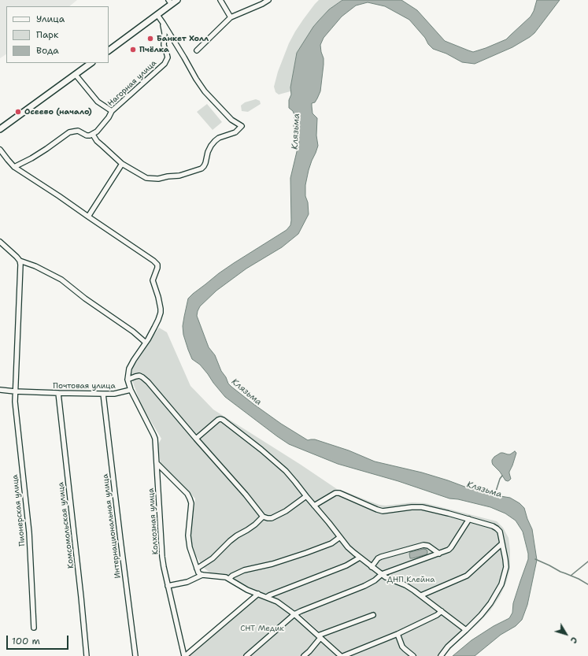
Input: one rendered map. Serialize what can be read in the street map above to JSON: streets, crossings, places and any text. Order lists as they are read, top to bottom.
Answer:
{
  "streets": {
    "street": [
      "Нагорная улица",
      "Почтовая улица",
      "Пионерская улица",
      "Колхозная улица",
      "Комсомольская улица",
      "Интернациональная улица"
    ]
  },
  "crossings": [
    ["Почтовая улица", "Пионерская улица"],
    ["Почтовая улица", "Колхозная улица"],
    ["Почтовая улица", "Комсомольская улица"],
    ["Почтовая улица", "Интернациональная улица"]
  ],
  "water": ["Клязьма"],
  "parks": ["ДНП Клейна", "СНТ Медик"],
  "places": ["Банкет Холл", "Пчёлка", "Осеево (начало)"],
  "legend": ["Улица", "Парк", "Вода"],
  "scale_bar": "100 m",
  "north": "bottom right"
}
